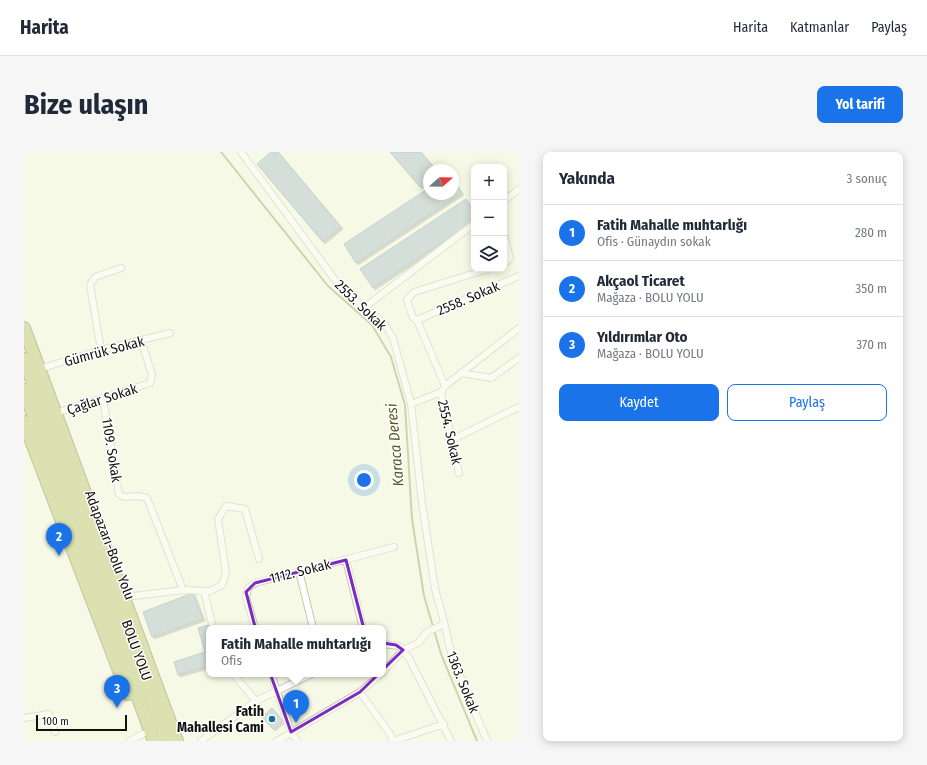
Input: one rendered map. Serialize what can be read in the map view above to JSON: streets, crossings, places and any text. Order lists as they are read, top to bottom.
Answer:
{
  "streets": {
    "highway": ["Adapazarı-Bolu Yolu", "BOLU YOLU"],
    "street": [
      "2558. Sokak",
      "2553. Sokak",
      "Gümrük Sokak",
      "Çağlar Sokak",
      "2554. Sokak",
      "1109. Sokak",
      "1112. Sokak",
      "1363. Sokak"
    ]
  },
  "crossings": [
    ["2558. Sokak", "2554. Sokak"],
    ["2553. Sokak", "2554. Sokak"],
    ["2553. Sokak", "1363. Sokak"],
    ["Gümrük Sokak", "Çağlar Sokak"],
    ["Çağlar Sokak", "1109. Sokak"]
  ],
  "water": ["Karaca Deresi"],
  "places": ["Fatih Mahallesi Cami"],
  "scale_bar": "100 m",
  "north": "right",
  "page": {
    "header": "Harita",
    "nav": ["Harita", "Katmanlar", "Paylaş"],
    "buttons": [
      "Yol tarifi",
      ["Kaydet", "Paylaş"]
    ],
    "title": "Bize ulaşın",
    "heading": ["Yakında", "3 sonuç"],
    "map_buttons": ["+", "−"],
    "list": [
      {
        "mark": "1",
        "name": "Fatih Mahalle muhtarlığı",
        "note": "Ofis · Günaydın sokak",
        "value": "280 m"
      },
      {
        "mark": "2",
        "name": "Akçaol Ticaret",
        "note": "Mağaza · BOLU YOLU",
        "value": "350 m"
      },
      {
        "mark": "3",
        "name": "Yıldırımlar Oto",
        "note": "Mağaza · BOLU YOLU",
        "value": "370 m"
      }
    ],
    "pins": ["2", "3", "1"],
    "popup": ["Fatih Mahalle muhtarlığı", "Ofis"],
    "scale": "100 m"
  }
}
